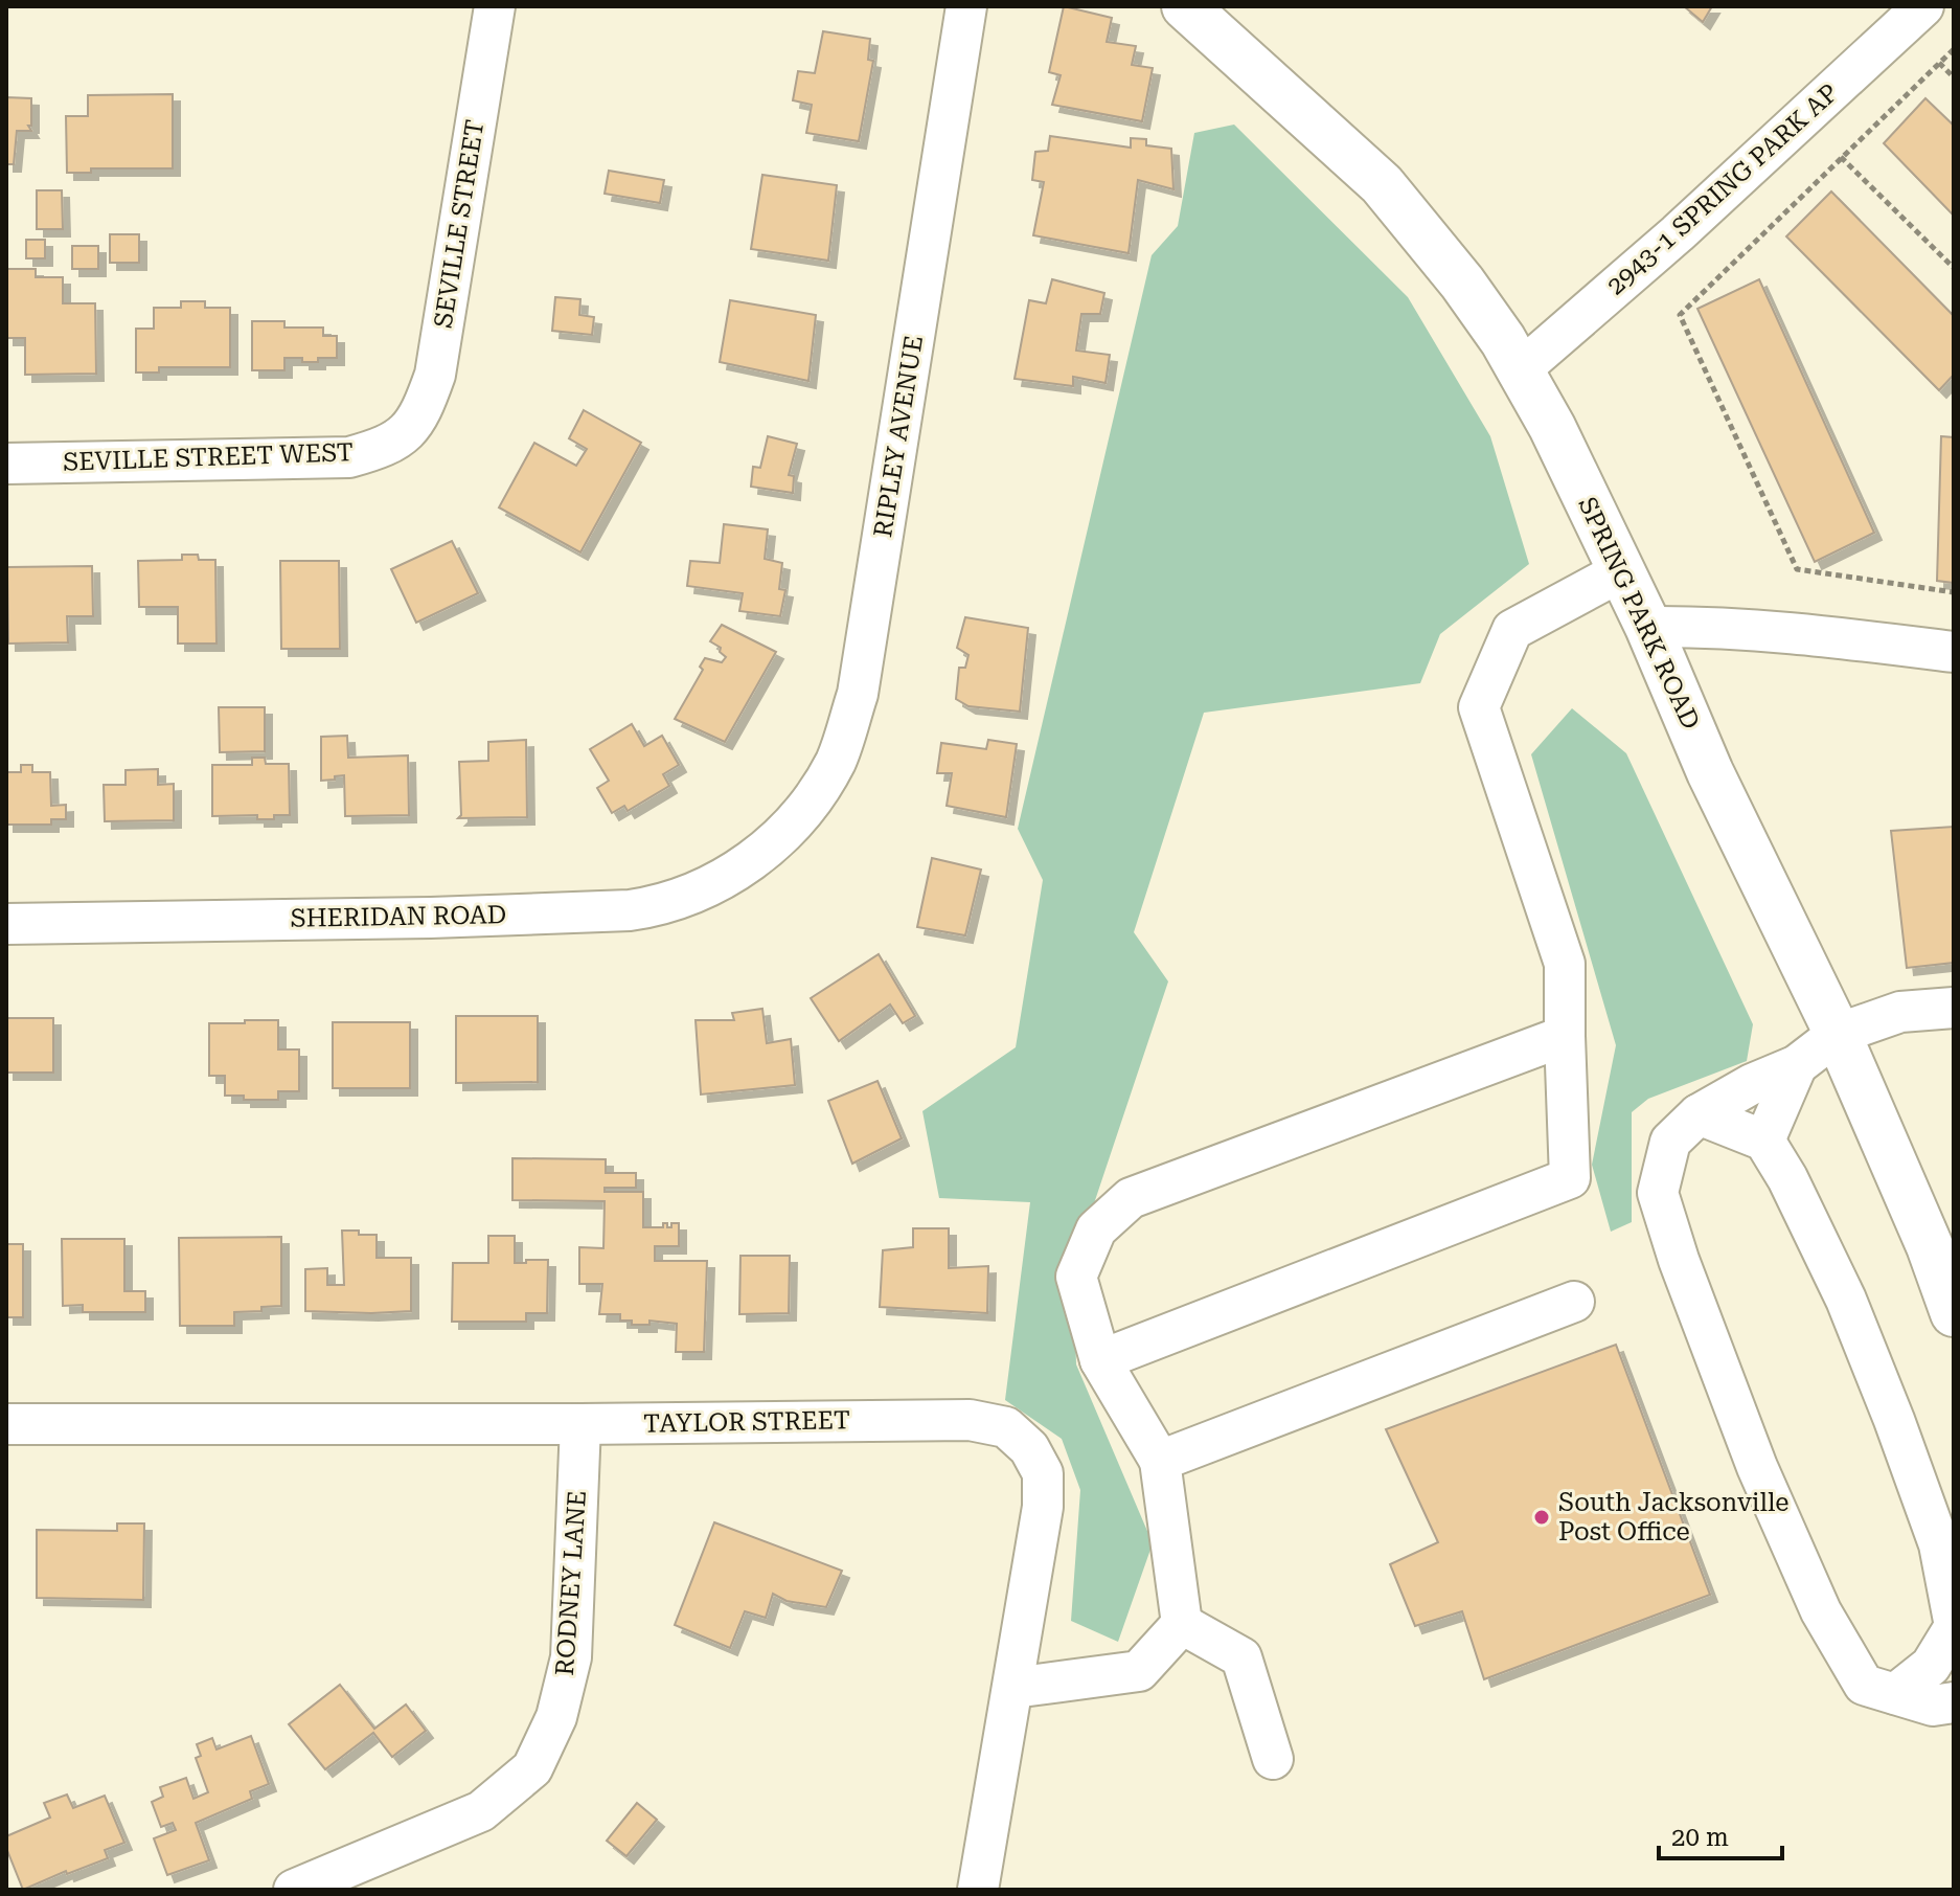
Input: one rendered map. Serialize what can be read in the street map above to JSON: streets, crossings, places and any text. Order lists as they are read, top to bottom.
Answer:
{
  "streets": {
    "main road": ["SPRING PARK ROAD"],
    "street": [
      "2943-1 SPRING PARK AP",
      "SEVILLE STREET",
      "RIPLEY AVENUE",
      "SEVILLE STREET WEST",
      "SHERIDAN ROAD",
      "TAYLOR STREET",
      "RODNEY LANE"
    ]
  },
  "crossings": [
    ["2943-1 SPRING PARK AP", "SPRING PARK ROAD"],
    ["SEVILLE STREET", "SEVILLE STREET WEST"],
    ["RIPLEY AVENUE", "SHERIDAN ROAD"],
    ["TAYLOR STREET", "RODNEY LANE"]
  ],
  "places": ["South Jacksonville Post Office"],
  "scale_bar": "20 m"
}
